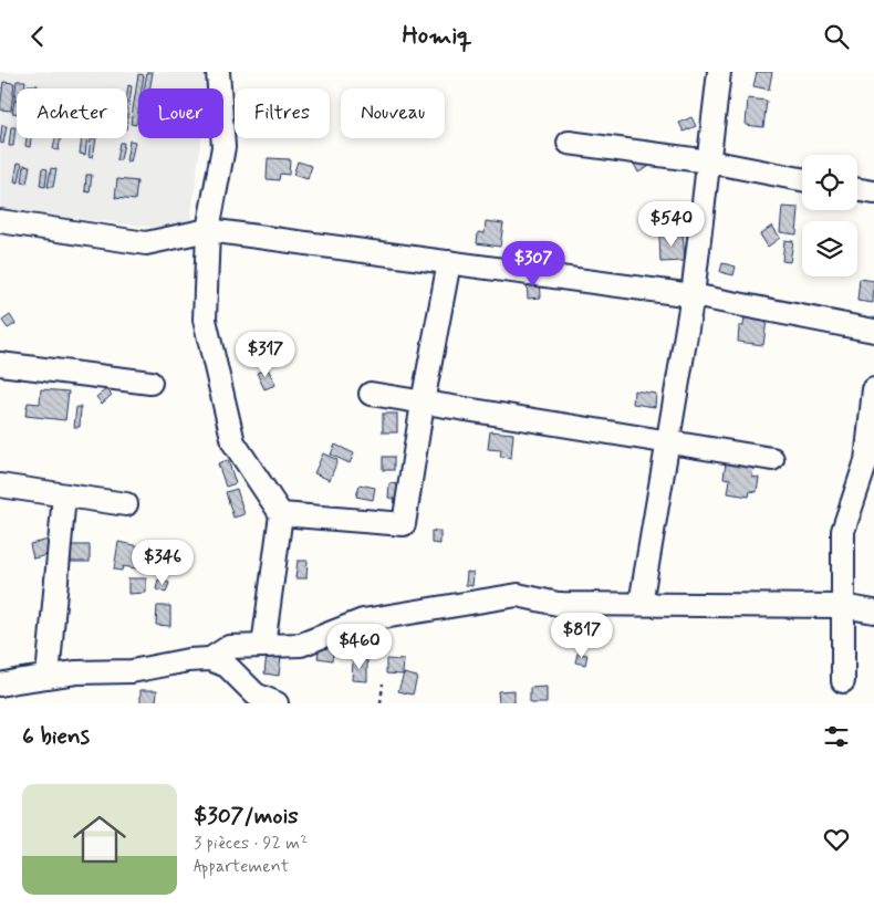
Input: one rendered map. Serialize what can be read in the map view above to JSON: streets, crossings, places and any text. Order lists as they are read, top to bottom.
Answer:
{
  "page": {
    "header": "Homiq",
    "chip": [
      "Acheter",
      "Louer",
      "Filtres",
      "Nouveau"
    ],
    "price": [
      "$540",
      "$307",
      "$317",
      "$346",
      "$817",
      "$460"
    ],
    "heading": "6 biens",
    "list": [
      {
        "name": "$307/mois",
        "note": "3 pièces · 92 m² · Appartement"
      }
    ]
  }
}
